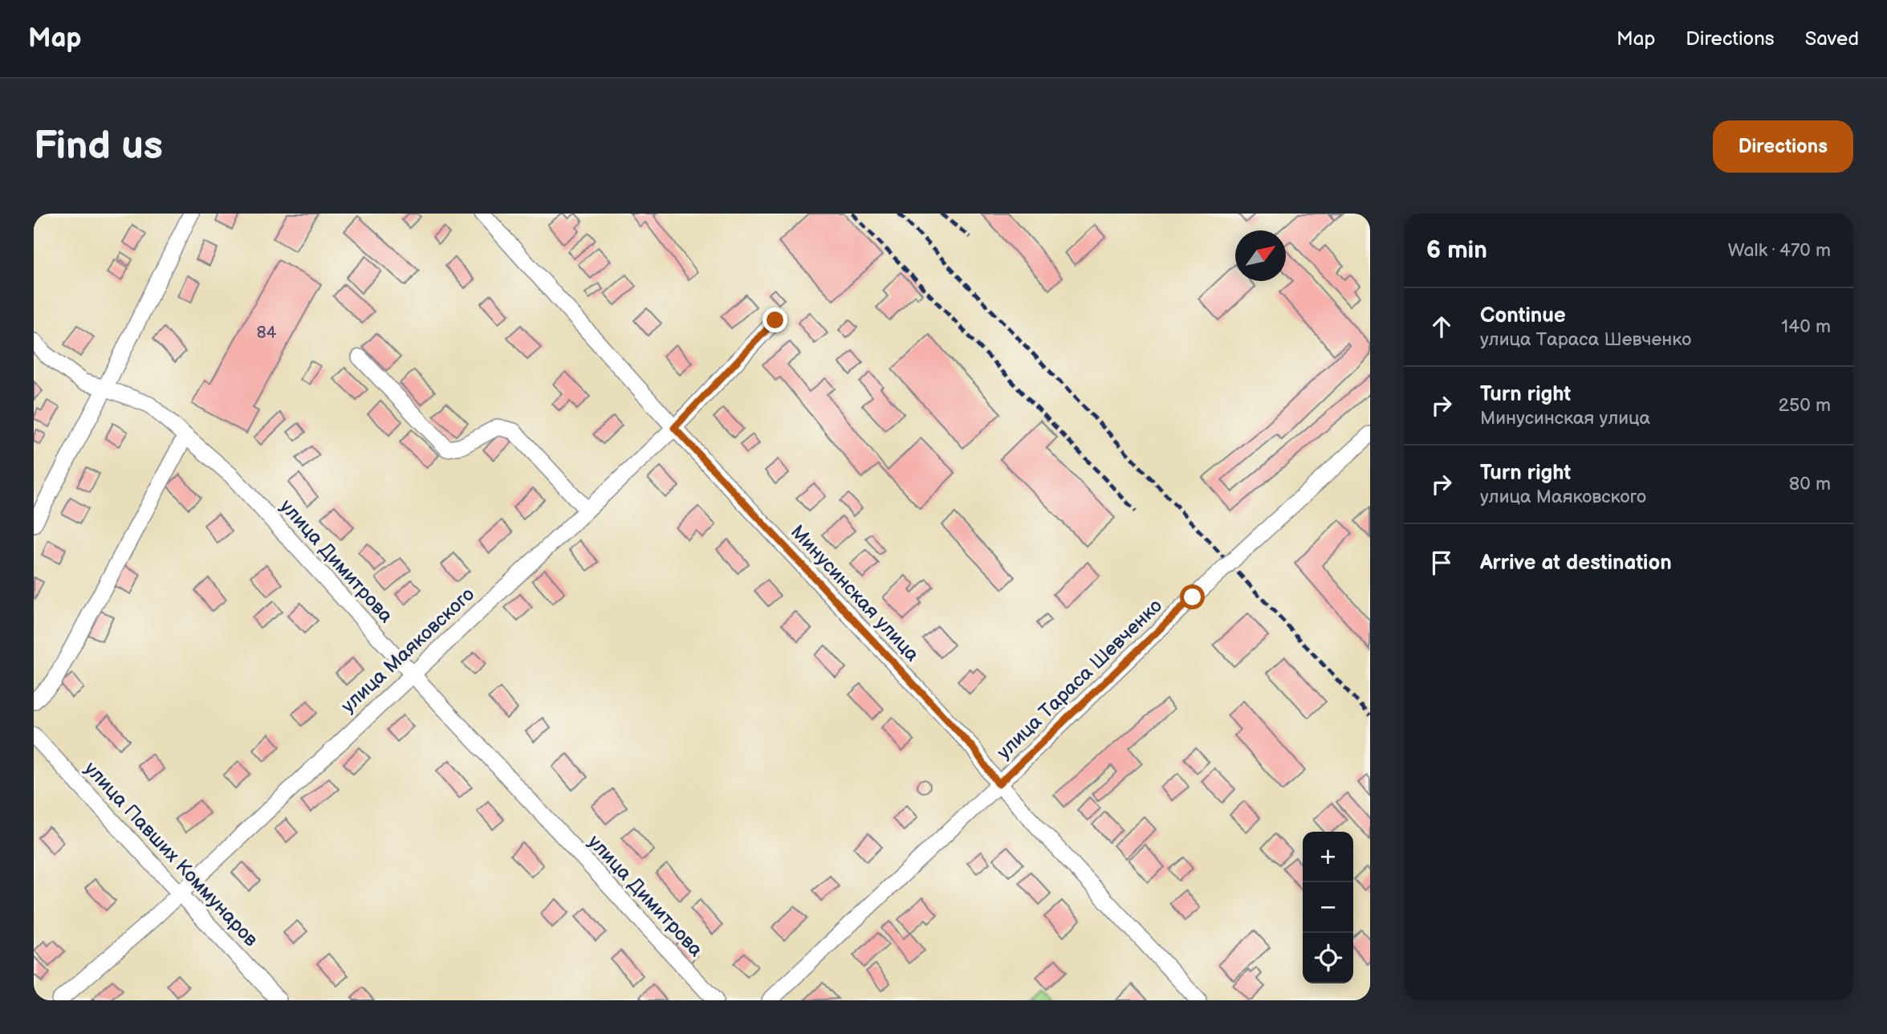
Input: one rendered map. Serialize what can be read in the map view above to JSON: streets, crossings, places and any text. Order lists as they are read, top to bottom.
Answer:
{
  "streets": {
    "street": [
      "улица Димитрова",
      "Минусинская улица",
      "улица Маяковского",
      "улица Тараса Шевченко",
      "улица Павших Коммунаров"
    ]
  },
  "crossings": [
    ["улица Димитрова", "улица Маяковского"],
    ["Минусинская улица", "улица Маяковского"],
    ["Минусинская улица", "улица Тараса Шевченко"],
    ["улица Маяковского", "улица Павших Коммунаров"]
  ],
  "house_numbers": ["84"],
  "north": "top right",
  "page": {
    "header": "Map",
    "nav": ["Map", "Directions", "Saved"],
    "buttons": "Directions",
    "title": "Find us",
    "heading": ["6 min", "Walk · 470 m"],
    "list": [
      ["Continue", "улица Тараса Шевченко", "140 m"],
      ["Turn right", "Минусинская улица", "250 m"],
      ["Turn right", "улица Маяковского", "80 m"],
      "Arrive at destination"
    ],
    "map_buttons": ["+", "−"]
  }
}
